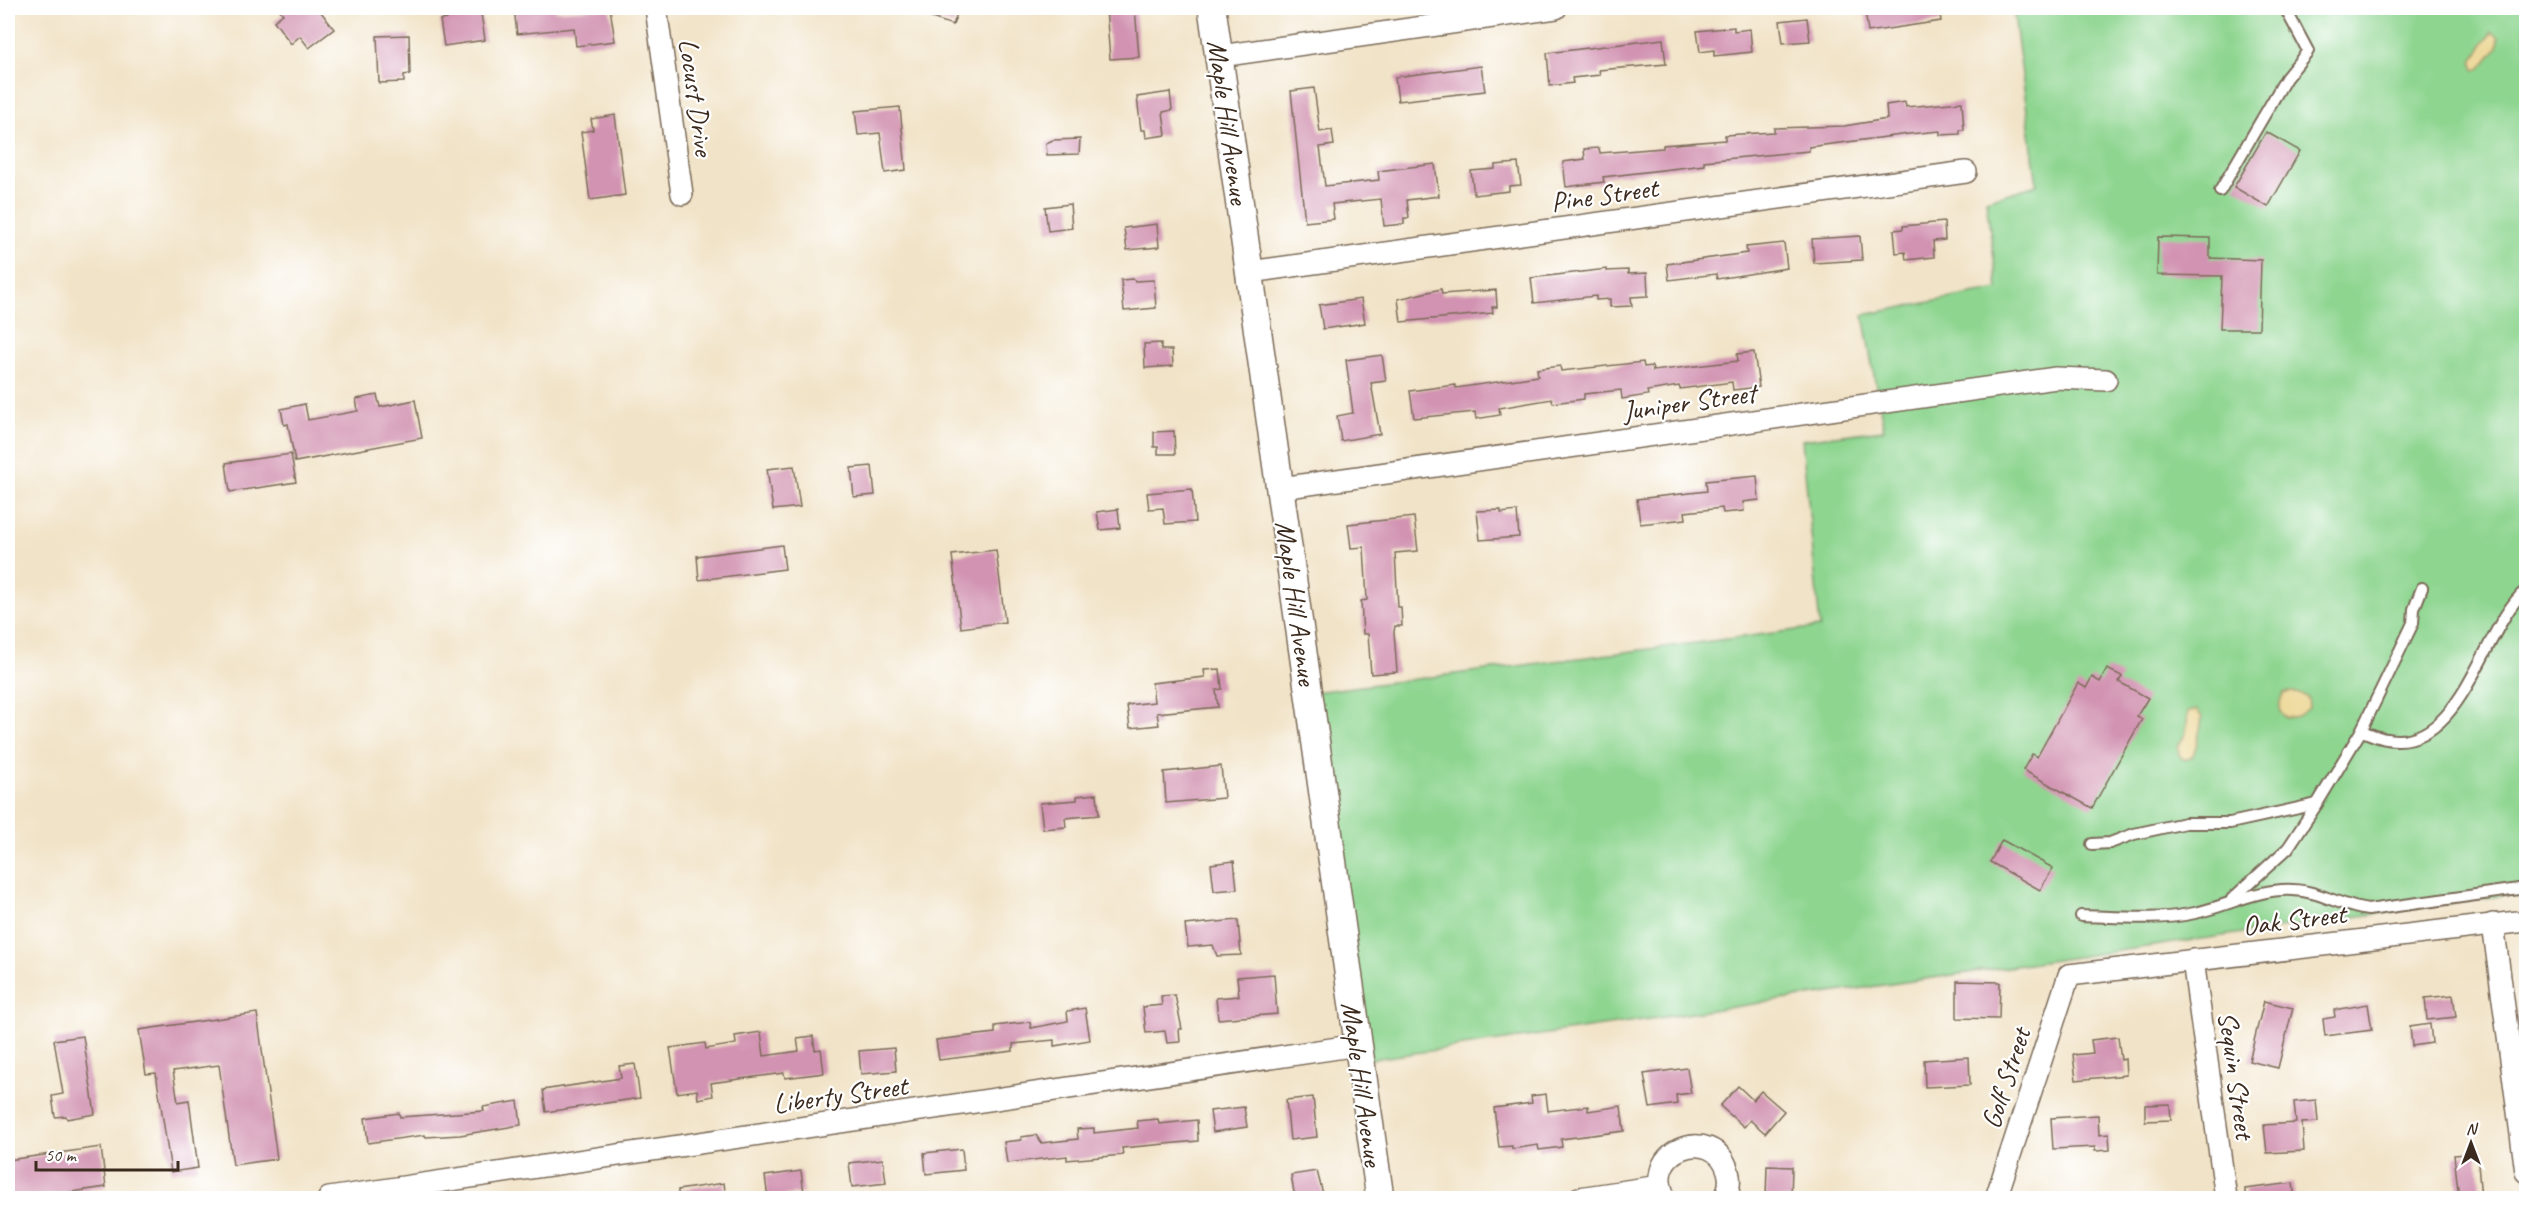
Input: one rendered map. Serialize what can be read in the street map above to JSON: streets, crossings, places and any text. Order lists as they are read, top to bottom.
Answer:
{
  "streets": {
    "street": [
      "Locust Drive",
      "Maple Hill Avenue",
      "Pine Street",
      "Juniper Street",
      "Oak Street",
      "Sequin Street",
      "Golf Street",
      "Liberty Street"
    ]
  },
  "crossings": [
    ["Maple Hill Avenue", "Pine Street"],
    ["Maple Hill Avenue", "Juniper Street"],
    ["Maple Hill Avenue", "Liberty Street"],
    ["Oak Street", "Sequin Street"],
    ["Oak Street", "Golf Street"]
  ],
  "scale_bar": "50 m",
  "north": "top"
}
